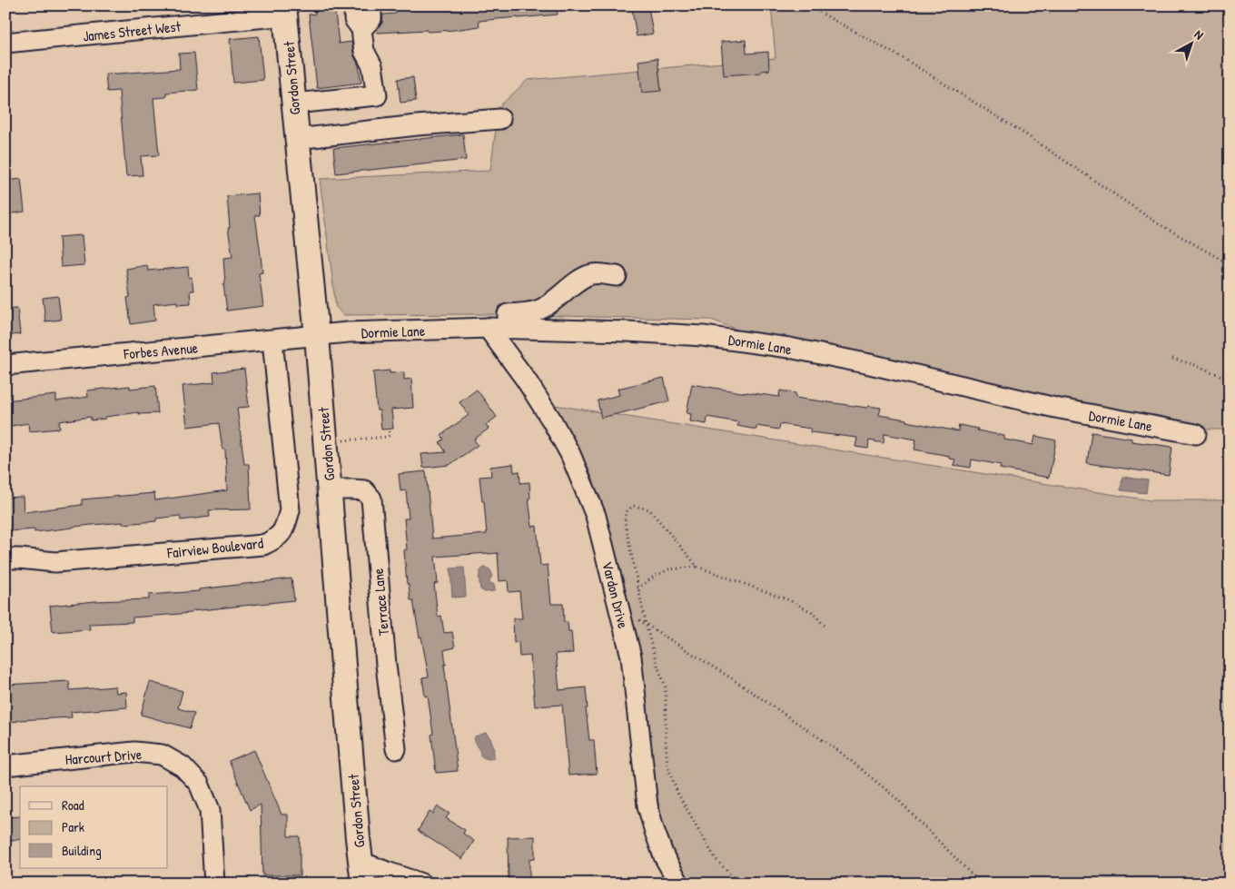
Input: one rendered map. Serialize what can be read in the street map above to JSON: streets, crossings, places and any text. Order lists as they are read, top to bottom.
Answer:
{
  "streets": {
    "main road": ["Gordon Street"],
    "street": [
      "James Street West",
      "Dormie Lane",
      "Forbes Avenue",
      "Fairview Boulevard",
      "Vardon Drive",
      "Terrace Lane",
      "Harcourt Drive"
    ]
  },
  "crossings": [
    ["James Street West", "Gordon Street"],
    ["Gordon Street", "Dormie Lane"],
    ["Gordon Street", "Forbes Avenue"],
    ["Gordon Street", "Terrace Lane"],
    ["Dormie Lane", "Forbes Avenue"],
    ["Dormie Lane", "Vardon Drive"],
    ["Forbes Avenue", "Fairview Boulevard"]
  ],
  "legend": ["Road", "Park", "Building"],
  "north": "top right"
}
